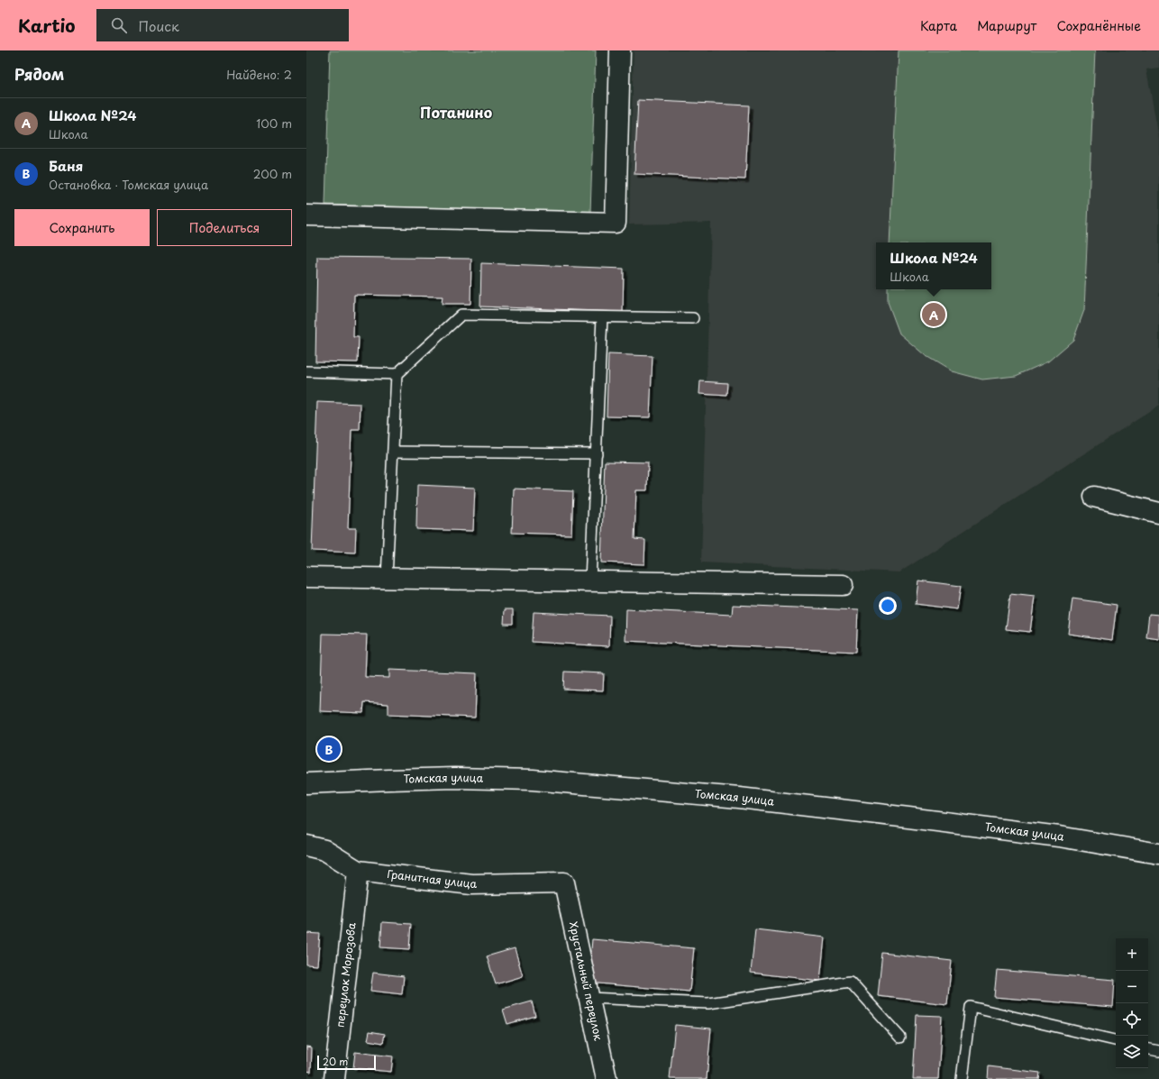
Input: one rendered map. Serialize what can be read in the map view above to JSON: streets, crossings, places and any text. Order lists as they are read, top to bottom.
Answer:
{
  "streets": {
    "street": [
      "Томская улица",
      "Гранитная улица",
      "переулок Морозова",
      "Хрустальный переулок"
    ]
  },
  "crossings": [
    ["Гранитная улица", "переулок Морозова"],
    ["Гранитная улица", "Хрустальный переулок"]
  ],
  "districts": ["Потанино"],
  "scale_bar": "20 m",
  "page": {
    "header": "Kartio",
    "search": "Поиск",
    "nav": ["Карта", "Маршрут", "Сохранённые"],
    "heading": ["Рядом", "Найдено: 2"],
    "list": [
      {
        "mark": "A",
        "name": "Школа №24",
        "note": "Школа",
        "value": "100 m"
      },
      {
        "mark": "B",
        "name": "Баня",
        "note": "Остановка · Томская улица",
        "value": "200 m"
      }
    ],
    "buttons": ["Сохранить", "Поделиться"],
    "popup": ["Школа №24", "Школа"],
    "pins": ["A", "B"],
    "map_buttons": ["+", "−"],
    "scale": "20 m"
  }
}
